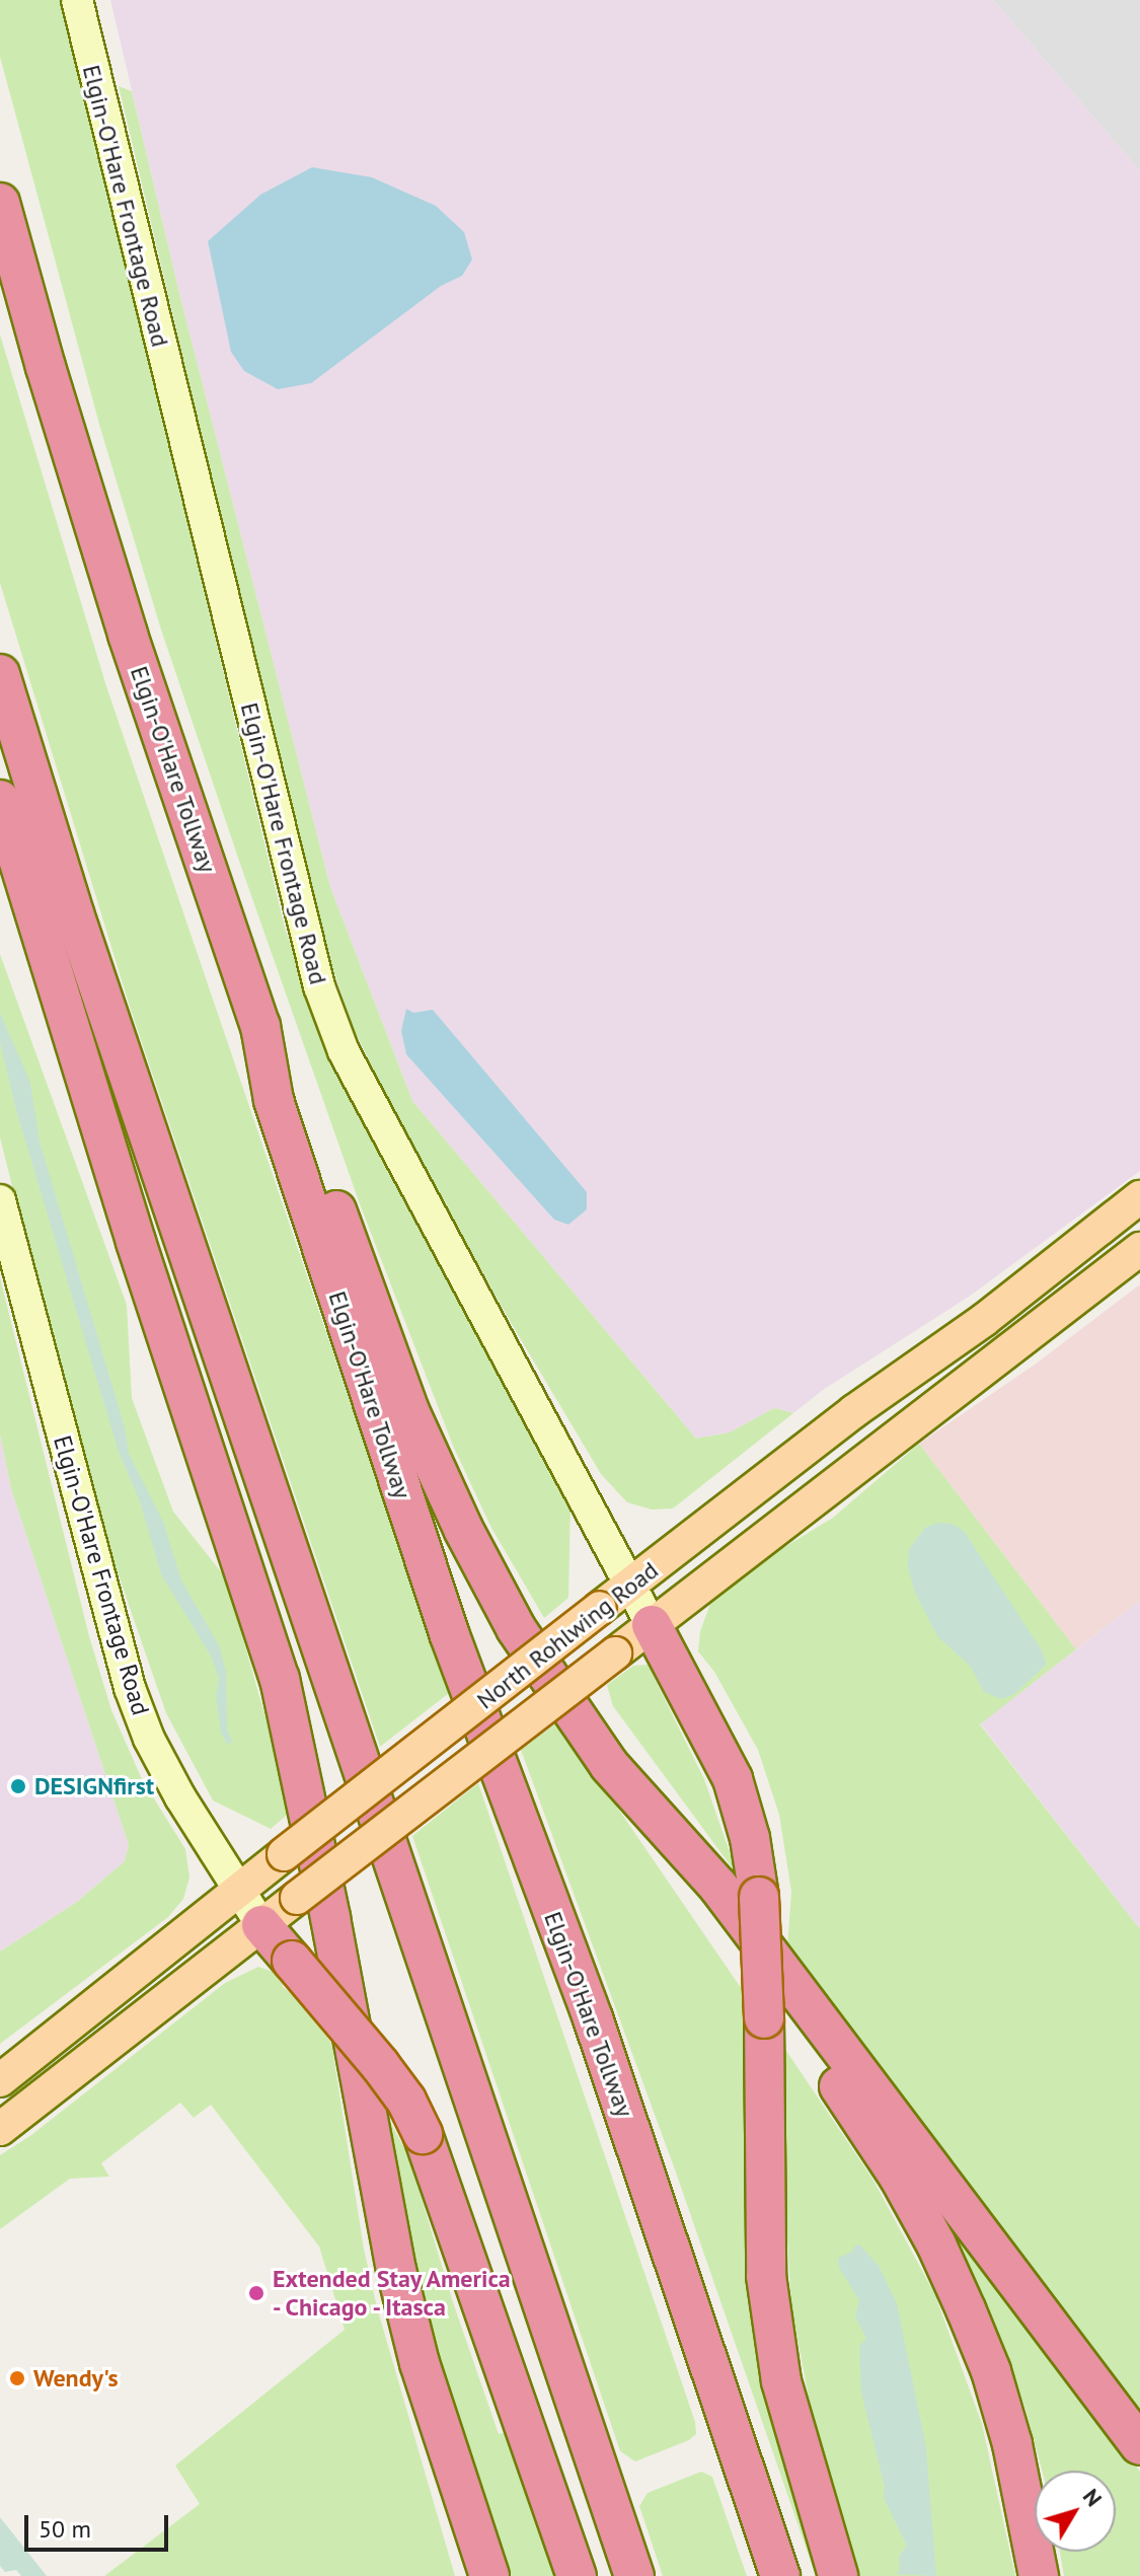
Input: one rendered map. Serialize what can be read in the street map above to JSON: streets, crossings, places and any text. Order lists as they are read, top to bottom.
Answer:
{
  "streets": {
    "highway": ["Elgin-O'Hare Tollway"],
    "main road": ["Elgin-O'Hare Frontage Road", "North Rohlwing Road"]
  },
  "crossings": [
    ["Elgin-O'Hare Frontage Road", "North Rohlwing Road"]
  ],
  "places": ["DESIGNfirst", "Extended Stay America - Chicago - Itasca", "Wendy's"],
  "scale_bar": "50 m",
  "north": "top right"
}
